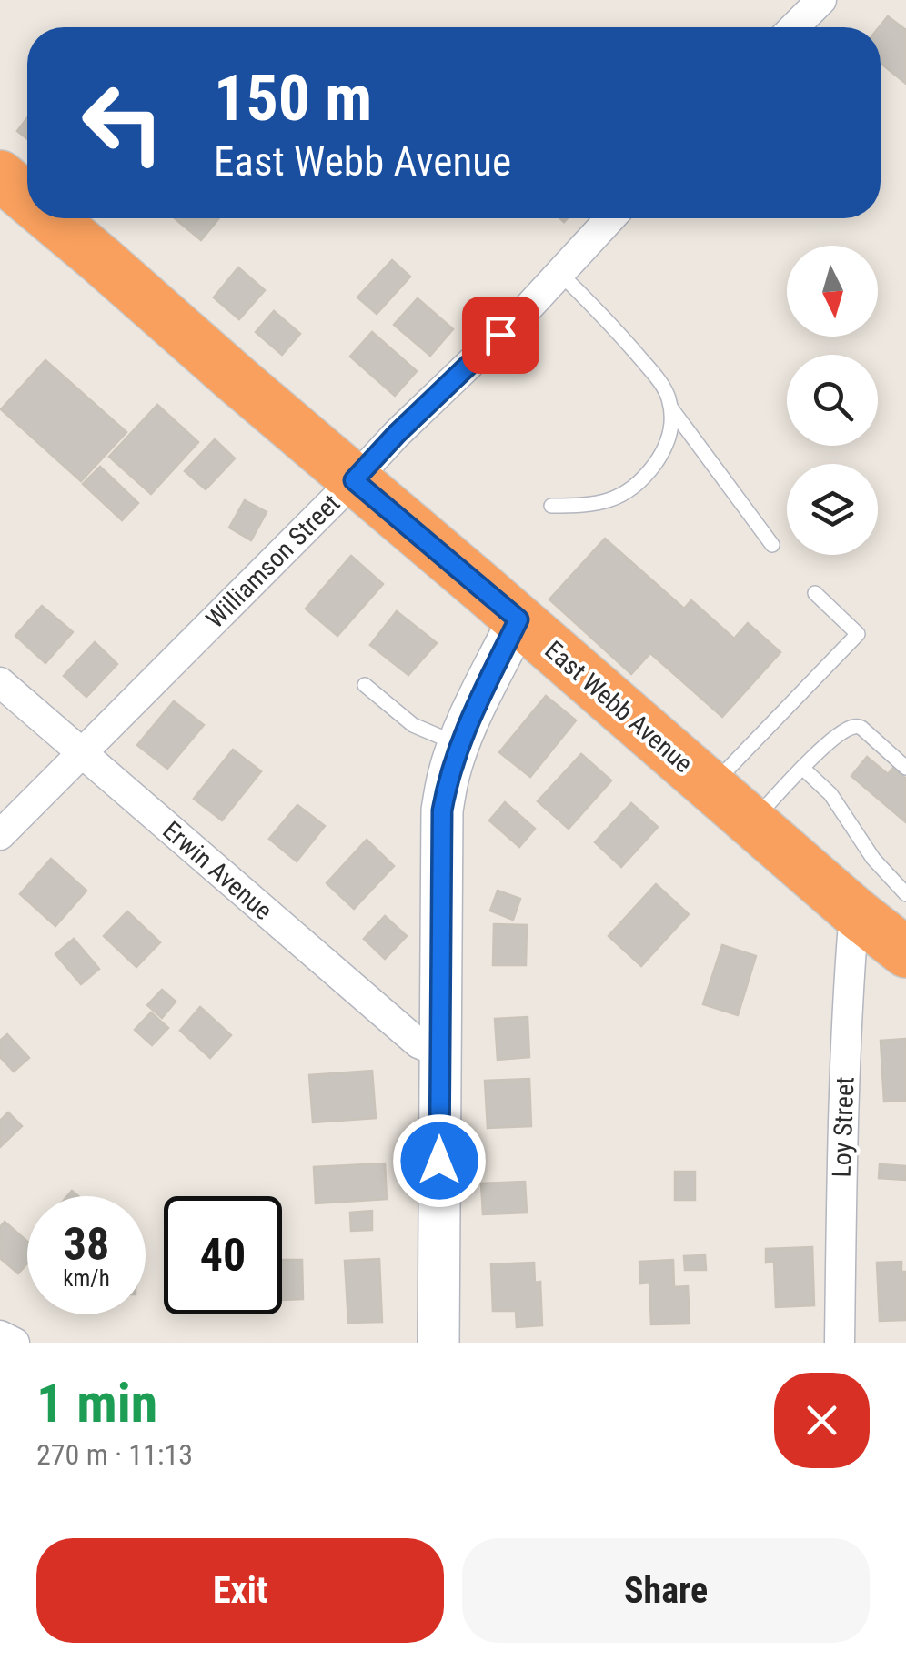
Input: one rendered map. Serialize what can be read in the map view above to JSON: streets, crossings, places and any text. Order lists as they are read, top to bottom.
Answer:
{
  "streets": {
    "highway": ["East Webb Avenue"],
    "street": ["Williamson Street", "Erwin Avenue", "Loy Street"]
  },
  "crossings": [
    ["Williamson Street", "East Webb Avenue"],
    ["Williamson Street", "Erwin Avenue"],
    ["East Webb Avenue", "Loy Street"]
  ],
  "north": "bottom",
  "page": {
    "turn": ["150 m", "East Webb Avenue"],
    "speed": "38 km/h",
    "limit": "40",
    "heading": ["1 min", "270 m · 11:13"],
    "buttons": ["Exit", "Share"]
  }
}
